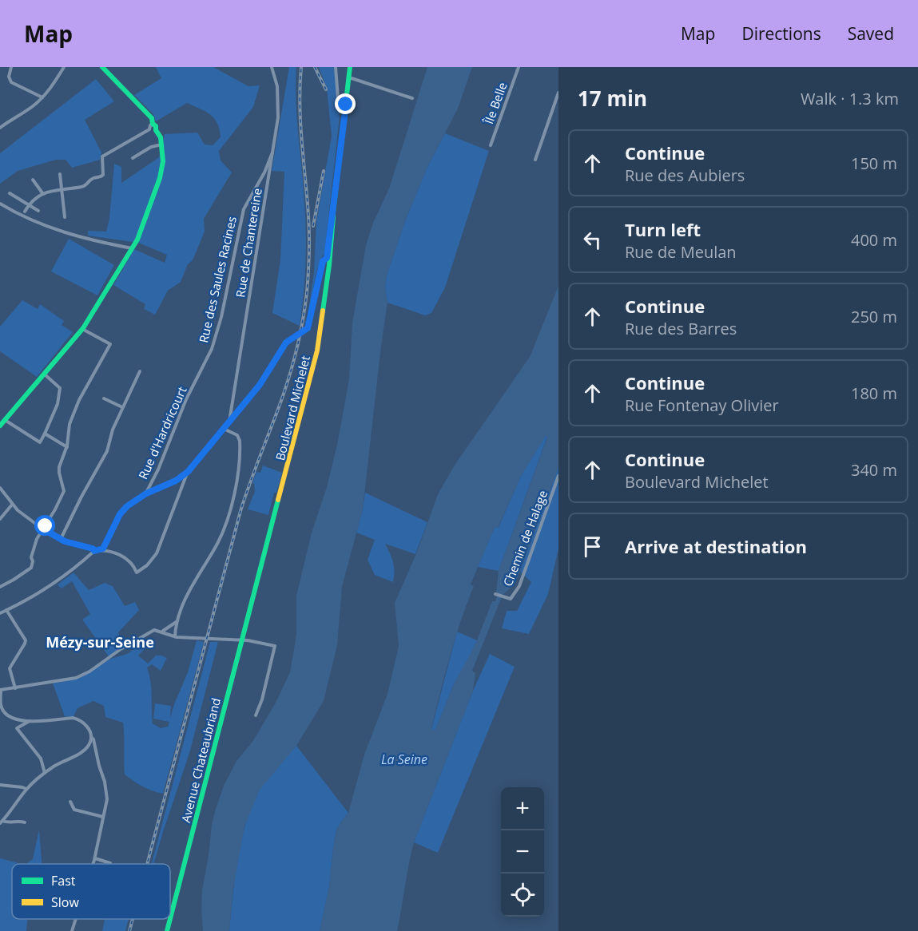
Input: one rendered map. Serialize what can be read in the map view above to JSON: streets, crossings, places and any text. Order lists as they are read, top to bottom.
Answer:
{
  "streets": {
    "main road": ["Boulevard Michelet", "Avenue Chateaubriand"],
    "street": [
      "Île Belle",
      "Rue de Chantereine",
      "Rue des Saules Racines",
      "Rue d'Hardricourt",
      "Chemin de Halage"
    ]
  },
  "crossings": [
    ["Rue de Chantereine", "Rue des Saules Racines"],
    ["Rue des Saules Racines", "Rue d'Hardricourt"],
    ["Boulevard Michelet", "Avenue Chateaubriand"]
  ],
  "districts": ["Mézy-sur-Seine"],
  "water": ["La Seine"],
  "legend": ["Fast", "Slow"],
  "page": {
    "header": "Map",
    "nav": ["Map", "Directions", "Saved"],
    "heading": ["17 min", "Walk · 1.3 km"],
    "list": [
      ["Continue", "Rue des Aubiers", "150 m"],
      ["Turn left", "Rue de Meulan", "400 m"],
      ["Continue", "Rue des Barres", "250 m"],
      ["Continue", "Rue Fontenay Olivier", "180 m"],
      ["Continue", "Boulevard Michelet", "340 m"],
      "Arrive at destination"
    ],
    "map_buttons": ["+", "−"]
  }
}
